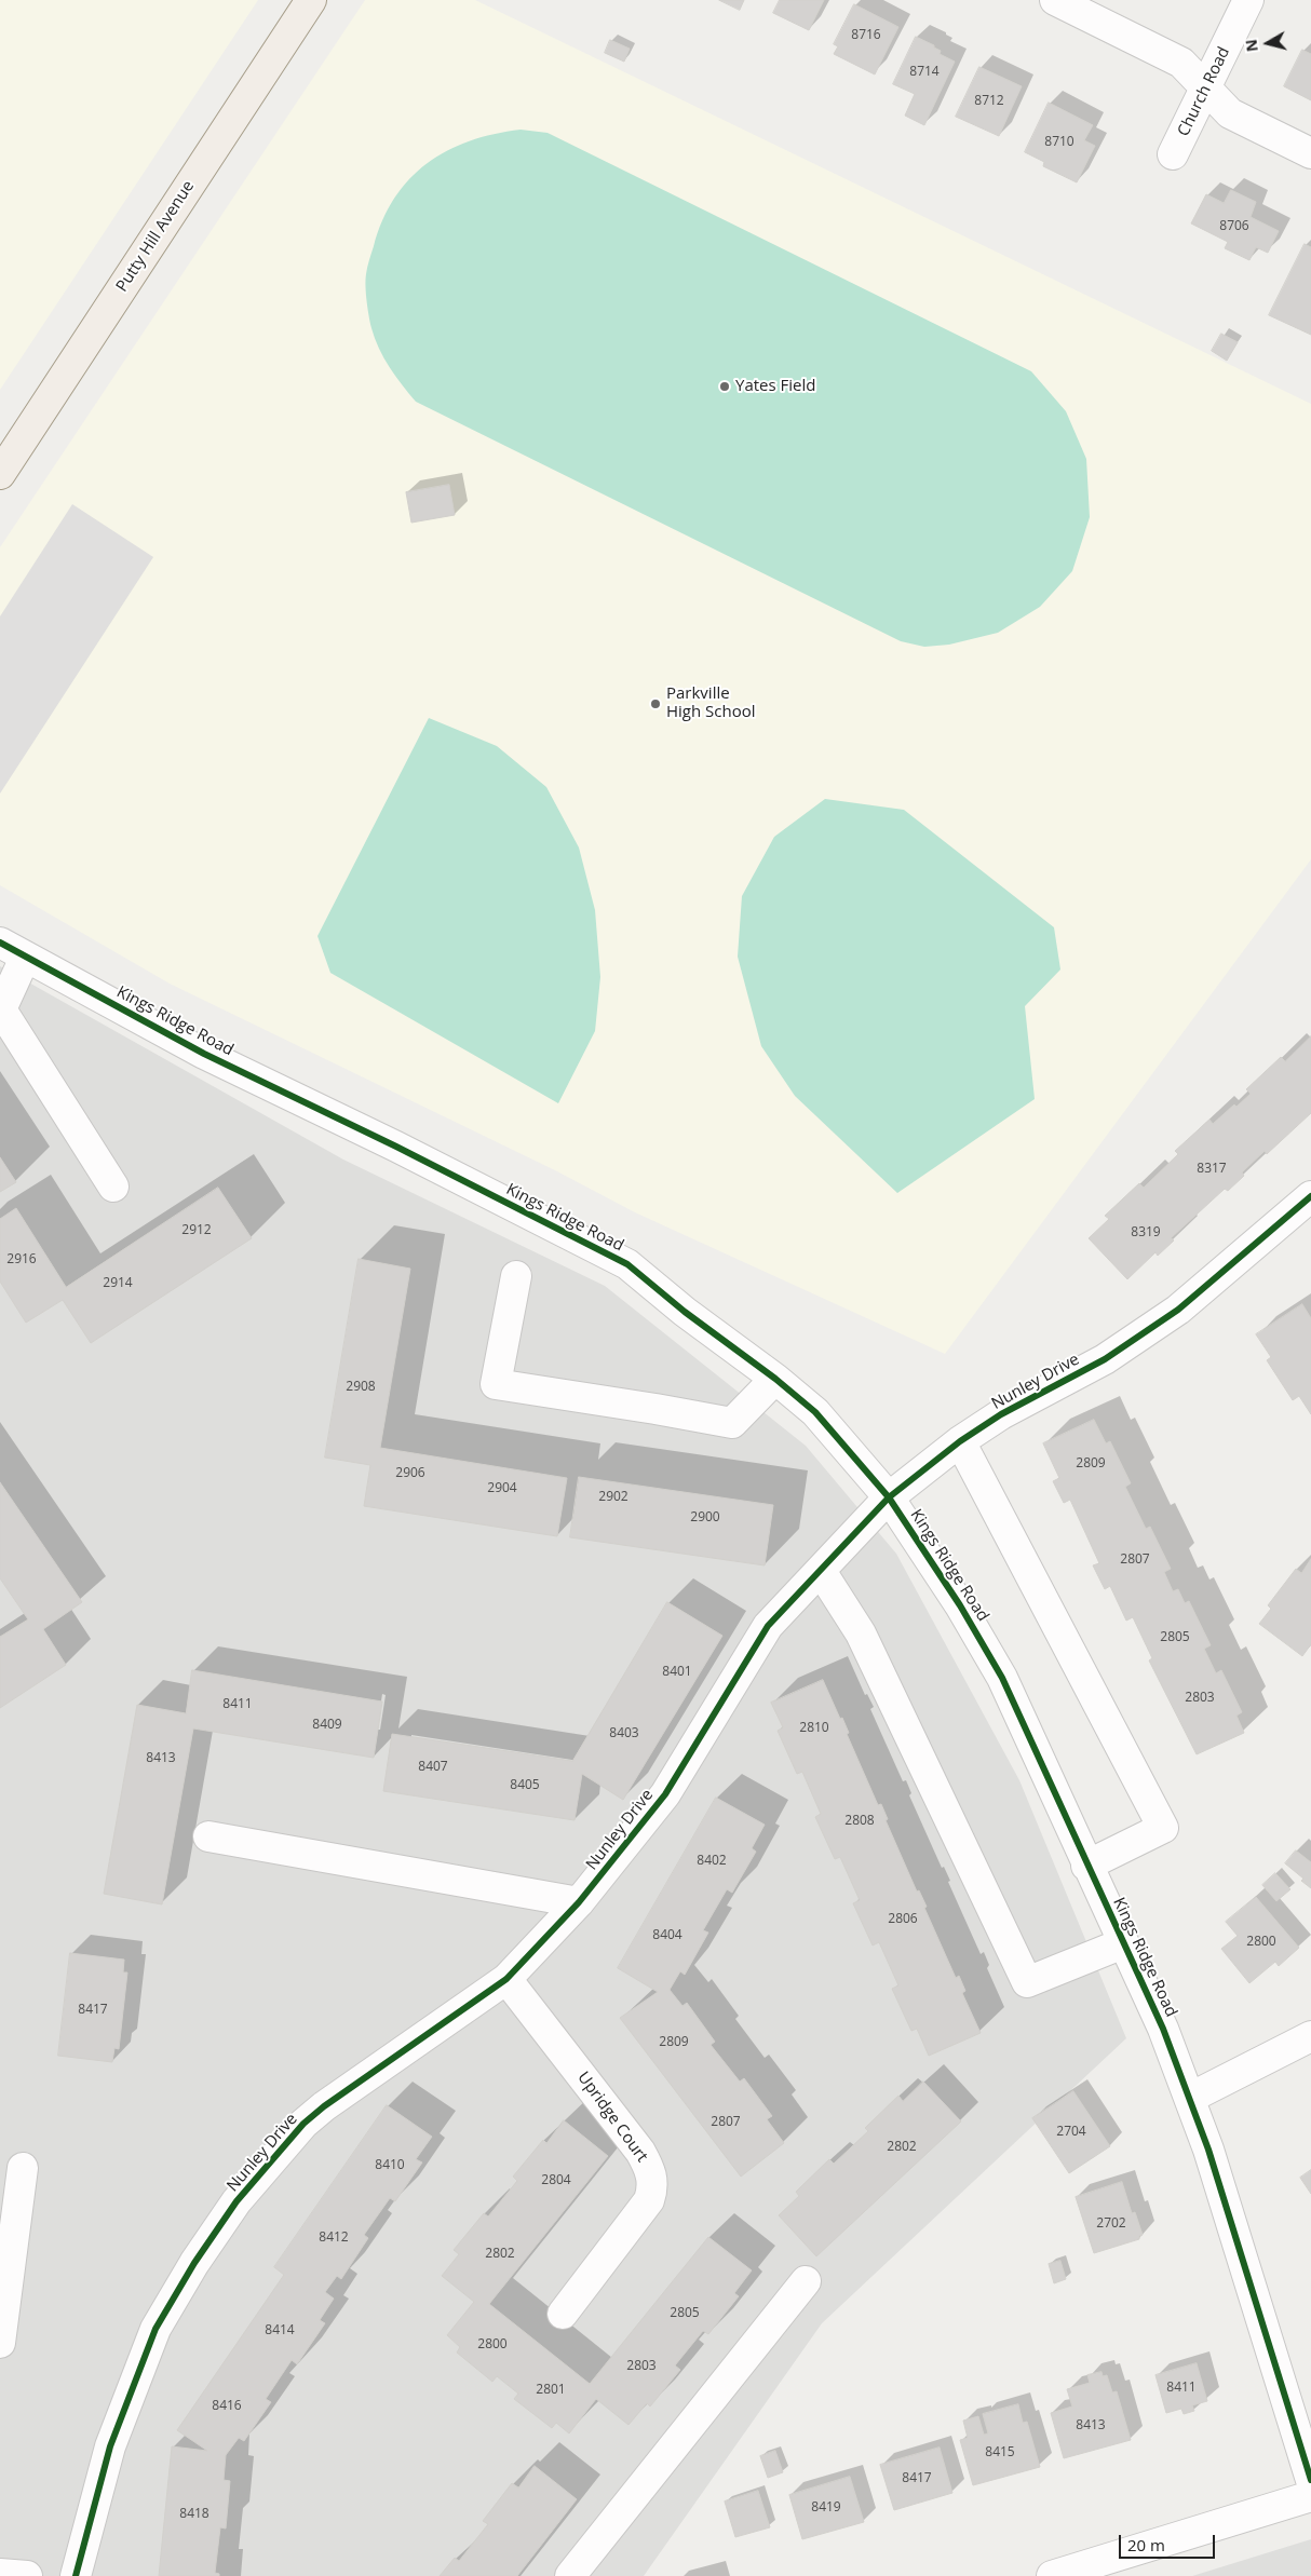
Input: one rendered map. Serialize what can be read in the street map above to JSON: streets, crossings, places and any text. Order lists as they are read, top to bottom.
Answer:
{
  "streets": {
    "main road": ["Putty Hill Avenue"],
    "street": [
      "Church Road",
      "Kings Ridge Road",
      "Nunley Drive",
      "Upridge Court"
    ]
  },
  "crossings": [
    ["Kings Ridge Road", "Nunley Drive"],
    ["Nunley Drive", "Upridge Court"]
  ],
  "places": ["Yates Field", "Parkville High School"],
  "house_numbers": [
    "8716",
    "8714",
    "8712",
    "8710",
    "8706",
    "8317",
    "2912",
    "8319",
    "2916",
    "2914",
    "2908",
    "2809",
    "2906",
    "2904",
    "2902",
    "2900",
    "2807",
    "2805",
    "8401",
    "2803",
    "8411",
    "8409",
    "2810",
    "8403",
    "8413",
    "8407",
    "8405",
    "2808",
    "8402",
    "2806",
    "8404",
    "2800",
    "8417",
    "2809",
    "2807",
    "2704",
    "2802",
    "8410",
    "2804",
    "2702",
    "8412",
    "2802",
    "2805",
    "8414",
    "2800",
    "2803",
    "8411",
    "2801",
    "8416",
    "8413",
    "8415",
    "8417",
    "8419",
    "8418"
  ],
  "scale_bar": "20 m",
  "north": "left"
}
